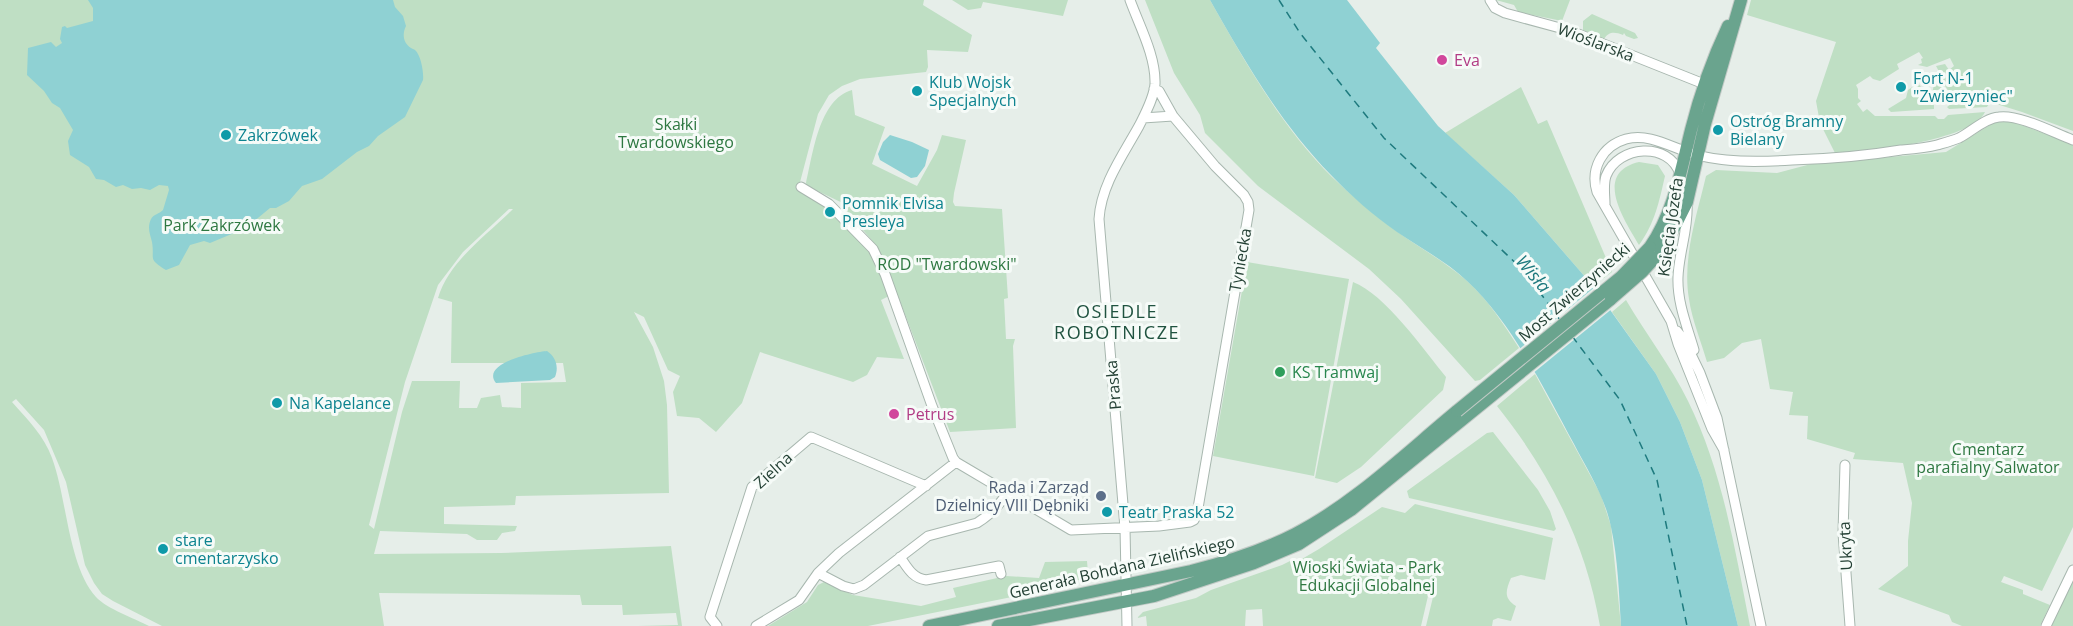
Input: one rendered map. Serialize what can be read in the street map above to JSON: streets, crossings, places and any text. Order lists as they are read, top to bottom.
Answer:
{
  "streets": {
    "main road": ["Księcia Józefa", "Most Zwierzyniecki", "Generała Bohdana Zielińskiego"],
    "street": [
      "Wioślarska",
      "Tyniecka",
      "Praska",
      "Zielna",
      "Ukryta"
    ]
  },
  "crossings": [
    ["Wioślarska", "Księcia Józefa"],
    ["Księcia Józefa", "Most Zwierzyniecki"],
    ["Tyniecka", "Praska"],
    ["Most Zwierzyniecki", "Generała Bohdana Zielińskiego"],
    ["Praska", "Generała Bohdana Zielińskiego"]
  ],
  "districts": ["OSIEDLE ROBOTNICZE"],
  "water": ["Wisła"],
  "parks": [
    "Skałki Twardowskiego",
    "Park Zakrzówek",
    "ROD \"Twardowski\"",
    "Cmentarz parafialny Salwator",
    "Wioski Świata - Park Edukacji Globalnej"
  ],
  "places": [
    "Eva",
    "Fort N-1 \"Zwierzyniec\"",
    "Klub Wojsk Specjalnych",
    "Ostróg Bramny Bielany",
    "Zakrzówek",
    "Pomnik Elvisa Presleya",
    "KS Tramwaj",
    "Na Kapelance",
    "Petrus",
    "Rada i Zarząd Dzielnicy VIII Dębniki",
    "Teatr Praska 52",
    "stare cmentarzysko"
  ]
}
